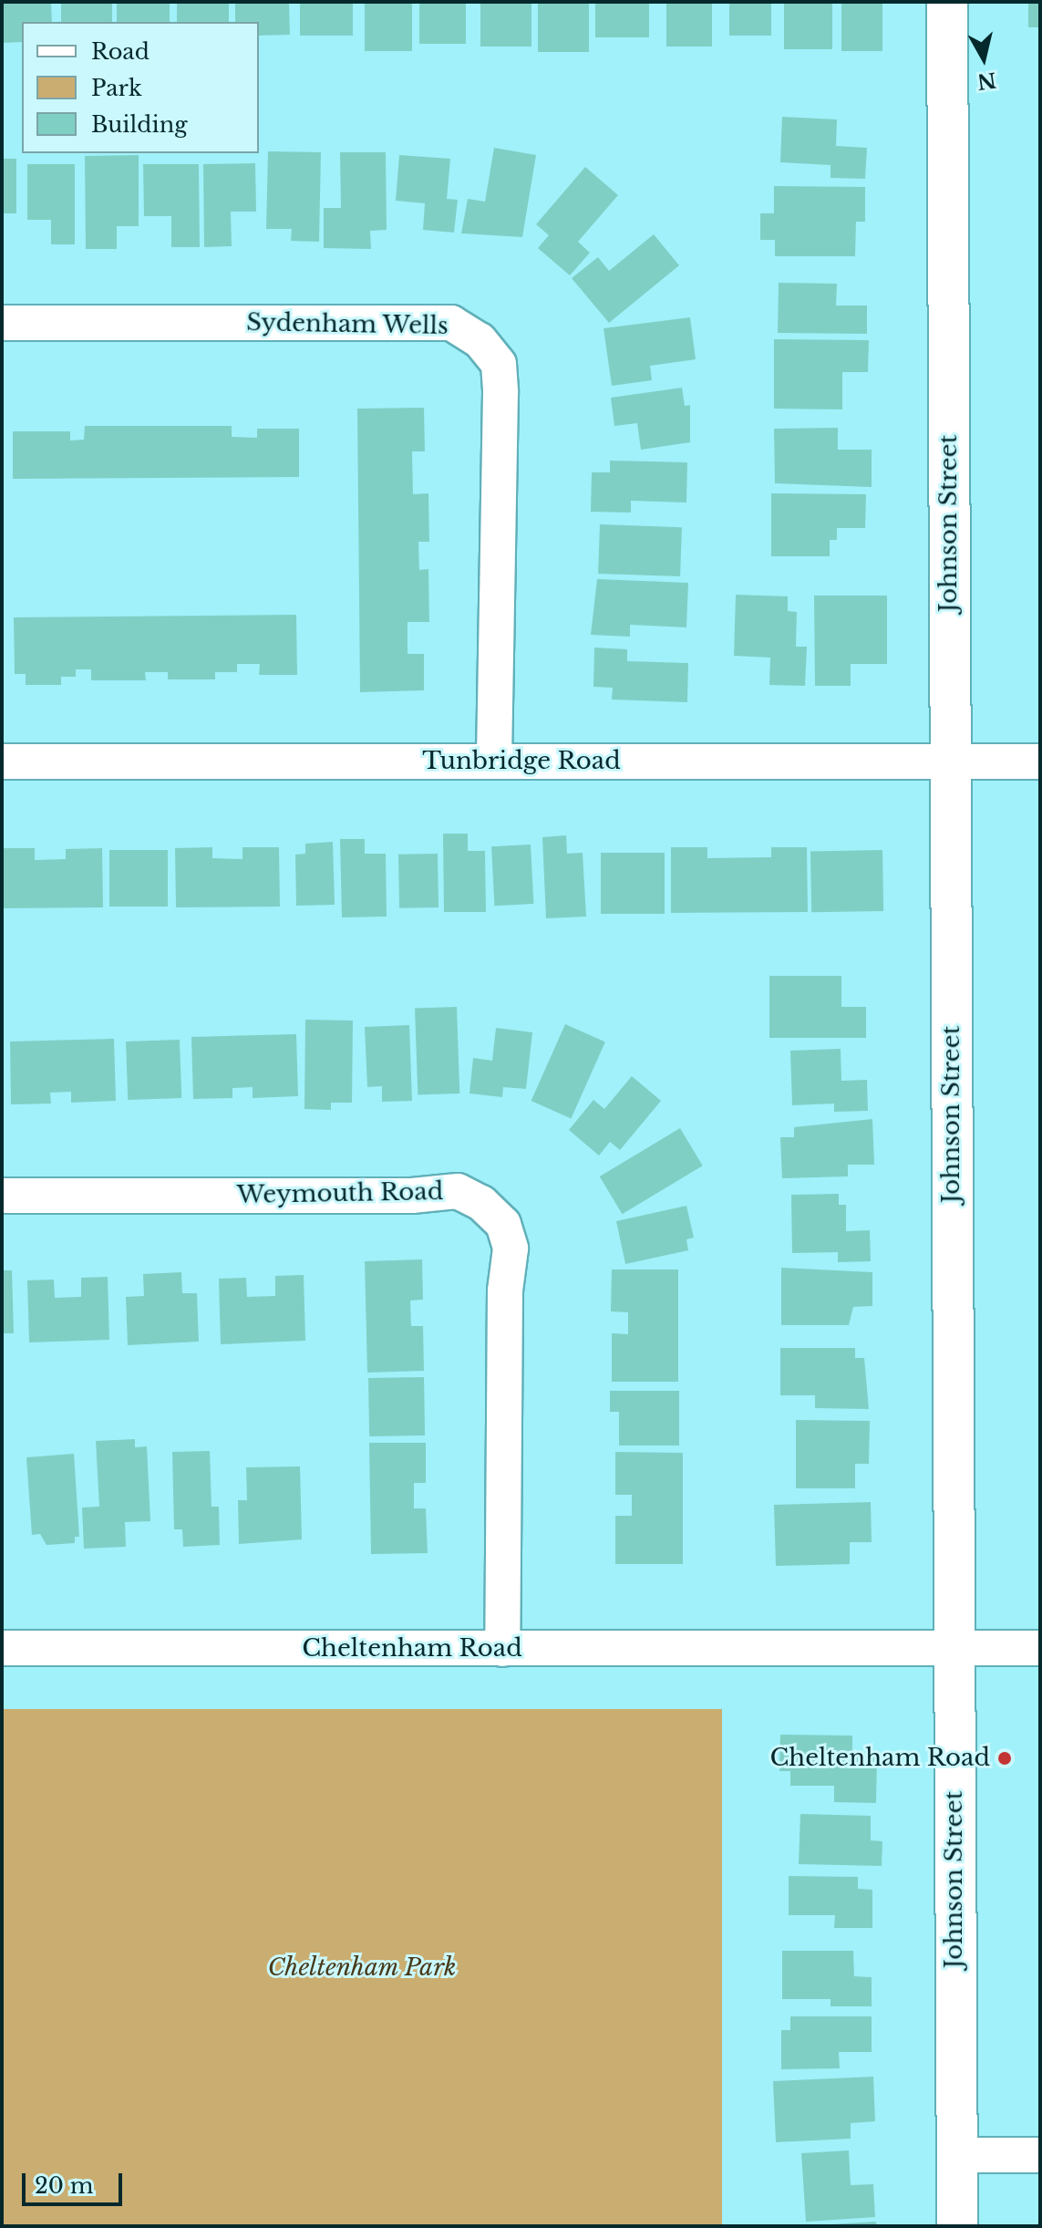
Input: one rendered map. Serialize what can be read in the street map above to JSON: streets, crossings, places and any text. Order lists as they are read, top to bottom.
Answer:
{
  "streets": {
    "street": [
      "Sydenham Wells",
      "Johnson Street",
      "Tunbridge Road",
      "Weymouth Road",
      "Cheltenham Road"
    ]
  },
  "crossings": [
    ["Sydenham Wells", "Tunbridge Road"],
    ["Johnson Street", "Tunbridge Road"],
    ["Johnson Street", "Cheltenham Road"],
    ["Weymouth Road", "Cheltenham Road"]
  ],
  "parks": ["Cheltenham Park"],
  "places": ["Cheltenham Road"],
  "legend": ["Road", "Park", "Building"],
  "scale_bar": "20 m",
  "north": "bottom"
}
